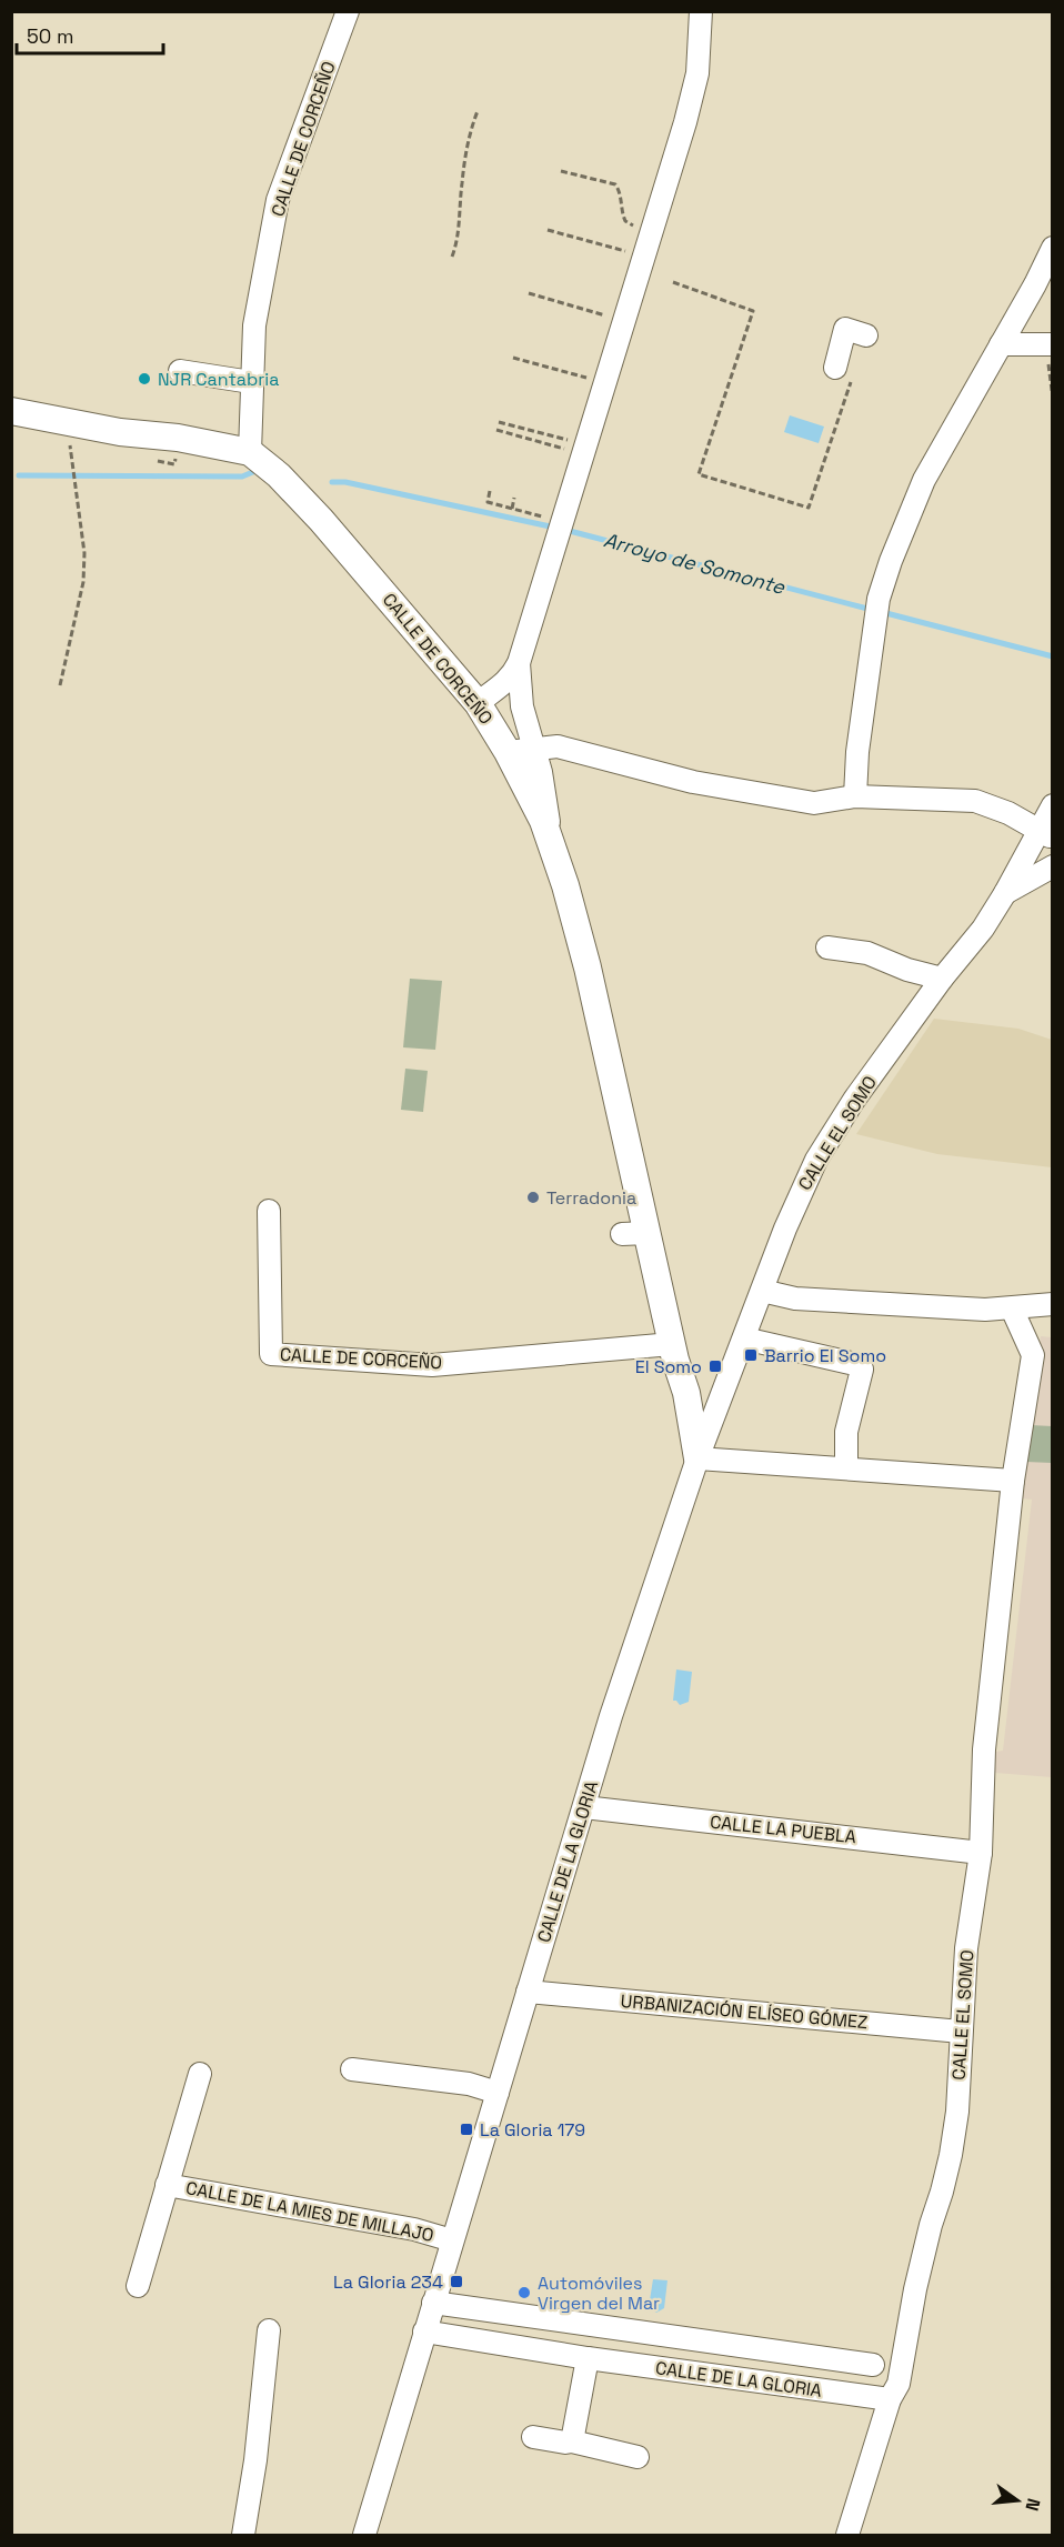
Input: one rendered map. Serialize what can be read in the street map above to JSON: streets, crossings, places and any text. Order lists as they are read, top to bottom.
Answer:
{
  "streets": {
    "main road": ["CALLE DE CORCEÑO"],
    "street": [
      "CALLE EL SOMO",
      "CALLE LA PUEBLA",
      "CALLE DE LA GLORIA",
      "URBANIZACIÓN ELÍSEO GÓMEZ",
      "CALLE DE LA MIES DE MILLAJO"
    ]
  },
  "crossings": [
    ["CALLE DE CORCEÑO", "CALLE EL SOMO"],
    ["CALLE DE CORCEÑO", "CALLE DE LA GLORIA"],
    ["CALLE EL SOMO", "CALLE LA PUEBLA"],
    ["CALLE EL SOMO", "CALLE DE LA GLORIA"],
    ["CALLE EL SOMO", "URBANIZACIÓN ELÍSEO GÓMEZ"],
    ["CALLE LA PUEBLA", "CALLE DE LA GLORIA"],
    ["CALLE DE LA GLORIA", "URBANIZACIÓN ELÍSEO GÓMEZ"],
    ["CALLE DE LA GLORIA", "CALLE DE LA MIES DE MILLAJO"]
  ],
  "water": ["Arroyo de Somonte"],
  "places": {
    "other": ["NJR Cantabria", "Terradonia", "Automóviles Virgen del Mar"],
    "transit": [
      "Barrio El Somo",
      "El Somo",
      "La Gloria 179",
      "La Gloria 234"
    ]
  },
  "scale_bar": "50 m",
  "north": "right"
}
